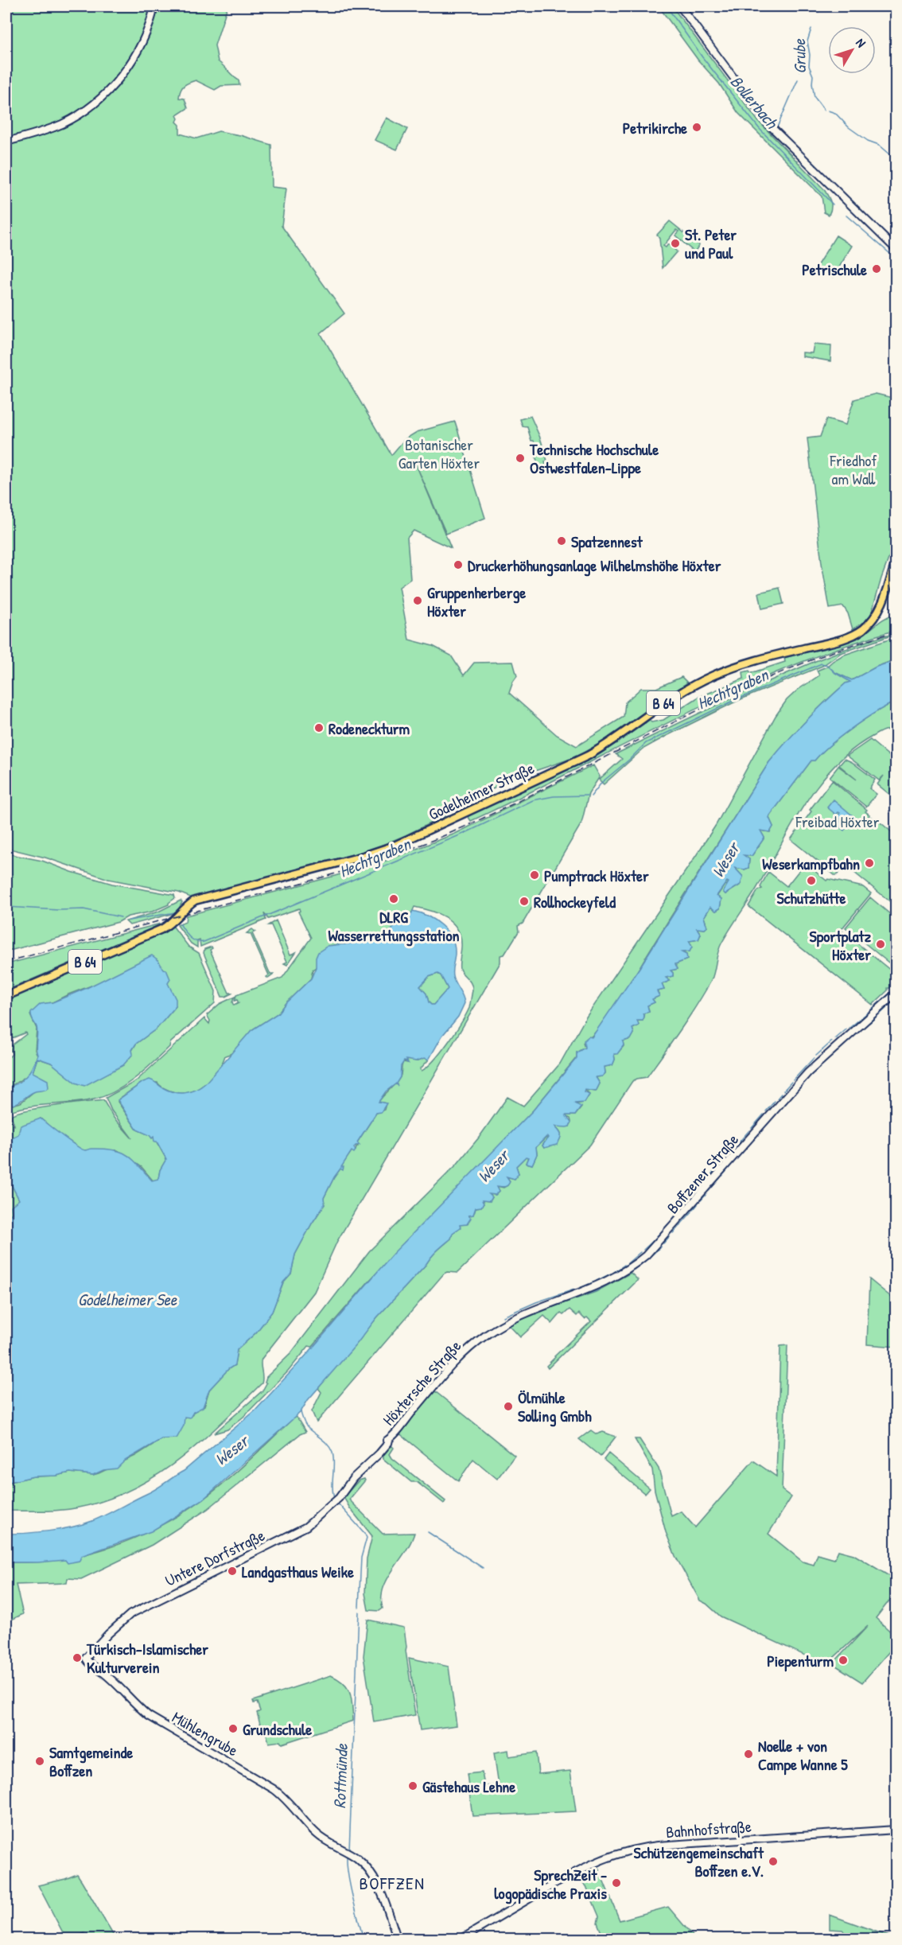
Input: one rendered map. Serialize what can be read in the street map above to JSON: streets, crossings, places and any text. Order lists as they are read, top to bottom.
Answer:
{
  "streets": {
    "main road": ["B 64", "Godelheimer Straße"],
    "street": [
      "Boffzener Straße",
      "Höxtersche Straße",
      "Untere Dorfstraße",
      "Mühlengrube",
      "Bahnhofstraße"
    ]
  },
  "crossings": [
    ["Boffzener Straße", "Höxtersche Straße"],
    ["Höxtersche Straße", "Untere Dorfstraße"],
    ["Untere Dorfstraße", "Mühlengrube"]
  ],
  "districts": ["BOFFZEN"],
  "water": [
    "Grube",
    "Bollerbach",
    "Hechtgraben",
    "Weser",
    "Godelheimer See",
    "Rottmünde"
  ],
  "parks": ["Botanischer Garten Höxter", "Friedhof am Wall", "Freibad Höxter"],
  "places": [
    "Petrikirche",
    "St. Peter und Paul",
    "Petrischule",
    "Technische Hochschule Ostwestfalen-Lippe",
    "Spatzennest",
    "Druckerhöhungsanlage Wilhelmshöhe Höxter",
    "Gruppenherberge Höxter",
    "Rodeneckturm",
    "Weserkampfbahn",
    "Pumptrack Höxter",
    "Schutzhütte",
    "DLRG Wasserrettungsstation",
    "Rollhockeyfeld",
    "Sportplatz Höxter",
    "Ölmühle Solling Gmbh",
    "Landgasthaus Weike",
    "Türkisch-Islamischer Kulturverein",
    "Piepenturm",
    "Grundschule",
    "Noelle + von Campe Wanne 5",
    "Samtgemeinde Boffzen",
    "Gästehaus Lehne",
    "Schützengemeinschaft Boffzen e.V.",
    "SprechZeit - logopädische Praxis"
  ],
  "north": "top right"
}
